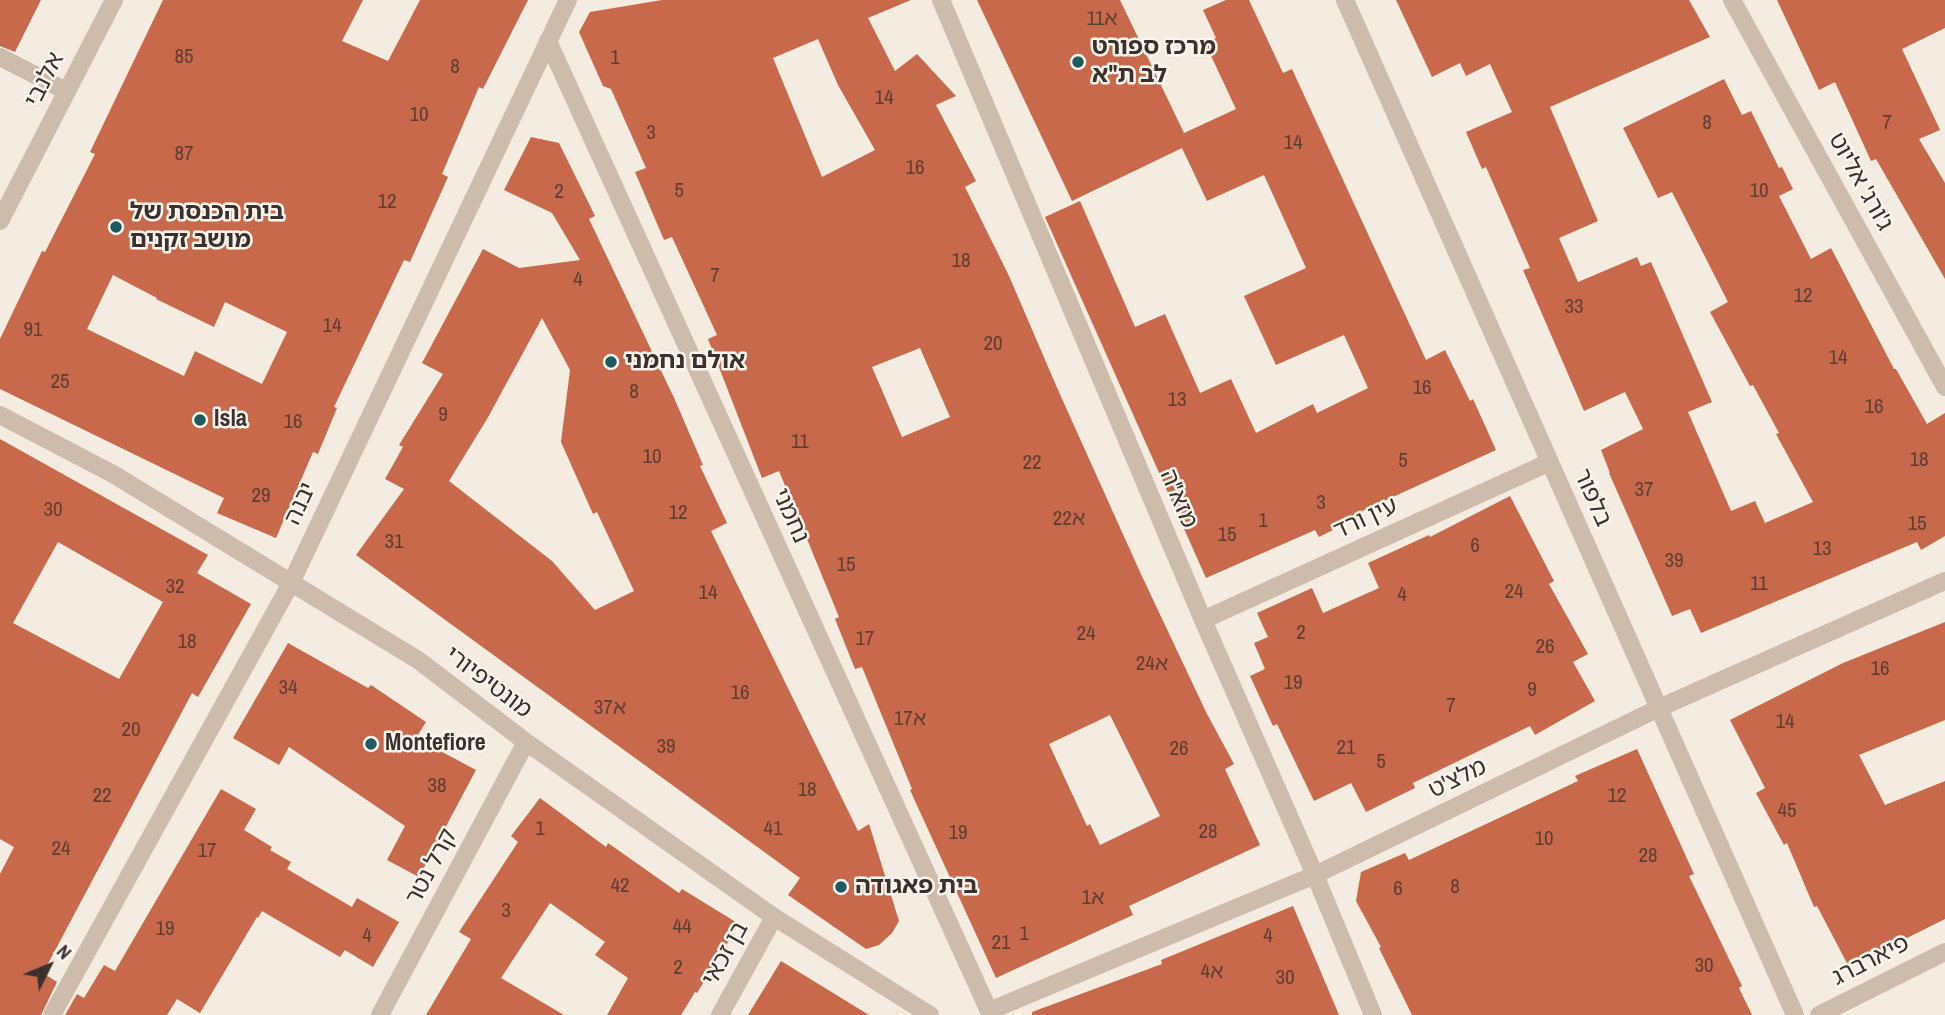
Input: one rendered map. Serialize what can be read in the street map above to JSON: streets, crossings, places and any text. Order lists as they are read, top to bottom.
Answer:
{
  "streets": {
    "street": [
      "אלנבי",
      "ג'ורג' אליוט",
      "בלפור",
      "מזא\"ה",
      "יבנה",
      "נחמני",
      "עין ורד",
      "מונטיפיורי",
      "מלצ'ט",
      "קרל נטר",
      "בן זכאי",
      "פיארברג"
    ]
  },
  "crossings": [
    ["בלפור", "עין ורד"],
    ["בלפור", "מלצ'ט"],
    ["מזא\"ה", "עין ורד"],
    ["מזא\"ה", "מלצ'ט"],
    ["יבנה", "נחמני"],
    ["יבנה", "מונטיפיורי"],
    ["נחמני", "מלצ'ט"],
    ["מונטיפיורי", "קרל נטר"],
    ["מונטיפיורי", "בן זכאי"]
  ],
  "places": [
    "מרכז ספורט לב ת\"א",
    "בית הכנסת של מושב זקנים",
    "אולם נחמני",
    "Isla",
    "Montefiore",
    "בית פאגודה"
  ],
  "house_numbers": [
    "11א",
    "85",
    "1",
    "8",
    "14",
    "10",
    "8",
    "7",
    "3",
    "14",
    "87",
    "16",
    "5",
    "10",
    "2",
    "12",
    "18",
    "7",
    "4",
    "12",
    "33",
    "14",
    "91",
    "20",
    "14",
    "25",
    "16",
    "8",
    "13",
    "16",
    "9",
    "16",
    "11",
    "10",
    "18",
    "5",
    "22",
    "37",
    "29",
    "3",
    "30",
    "12",
    "22א",
    "1",
    "15",
    "15",
    "31",
    "6",
    "13",
    "39",
    "15",
    "11",
    "32",
    "24",
    "14",
    "4",
    "2",
    "24",
    "17",
    "18",
    "26",
    "24א",
    "16",
    "19",
    "34",
    "9",
    "16",
    "7",
    "37א",
    "17א",
    "14",
    "20",
    "39",
    "21",
    "26",
    "5",
    "38",
    "18",
    "22",
    "12",
    "45",
    "1",
    "41",
    "28",
    "19",
    "10",
    "24",
    "17",
    "28",
    "42",
    "8",
    "6",
    "1א",
    "3",
    "44",
    "19",
    "1",
    "4",
    "4",
    "21",
    "30",
    "2",
    "4א",
    "30"
  ],
  "north": "top right"
}
